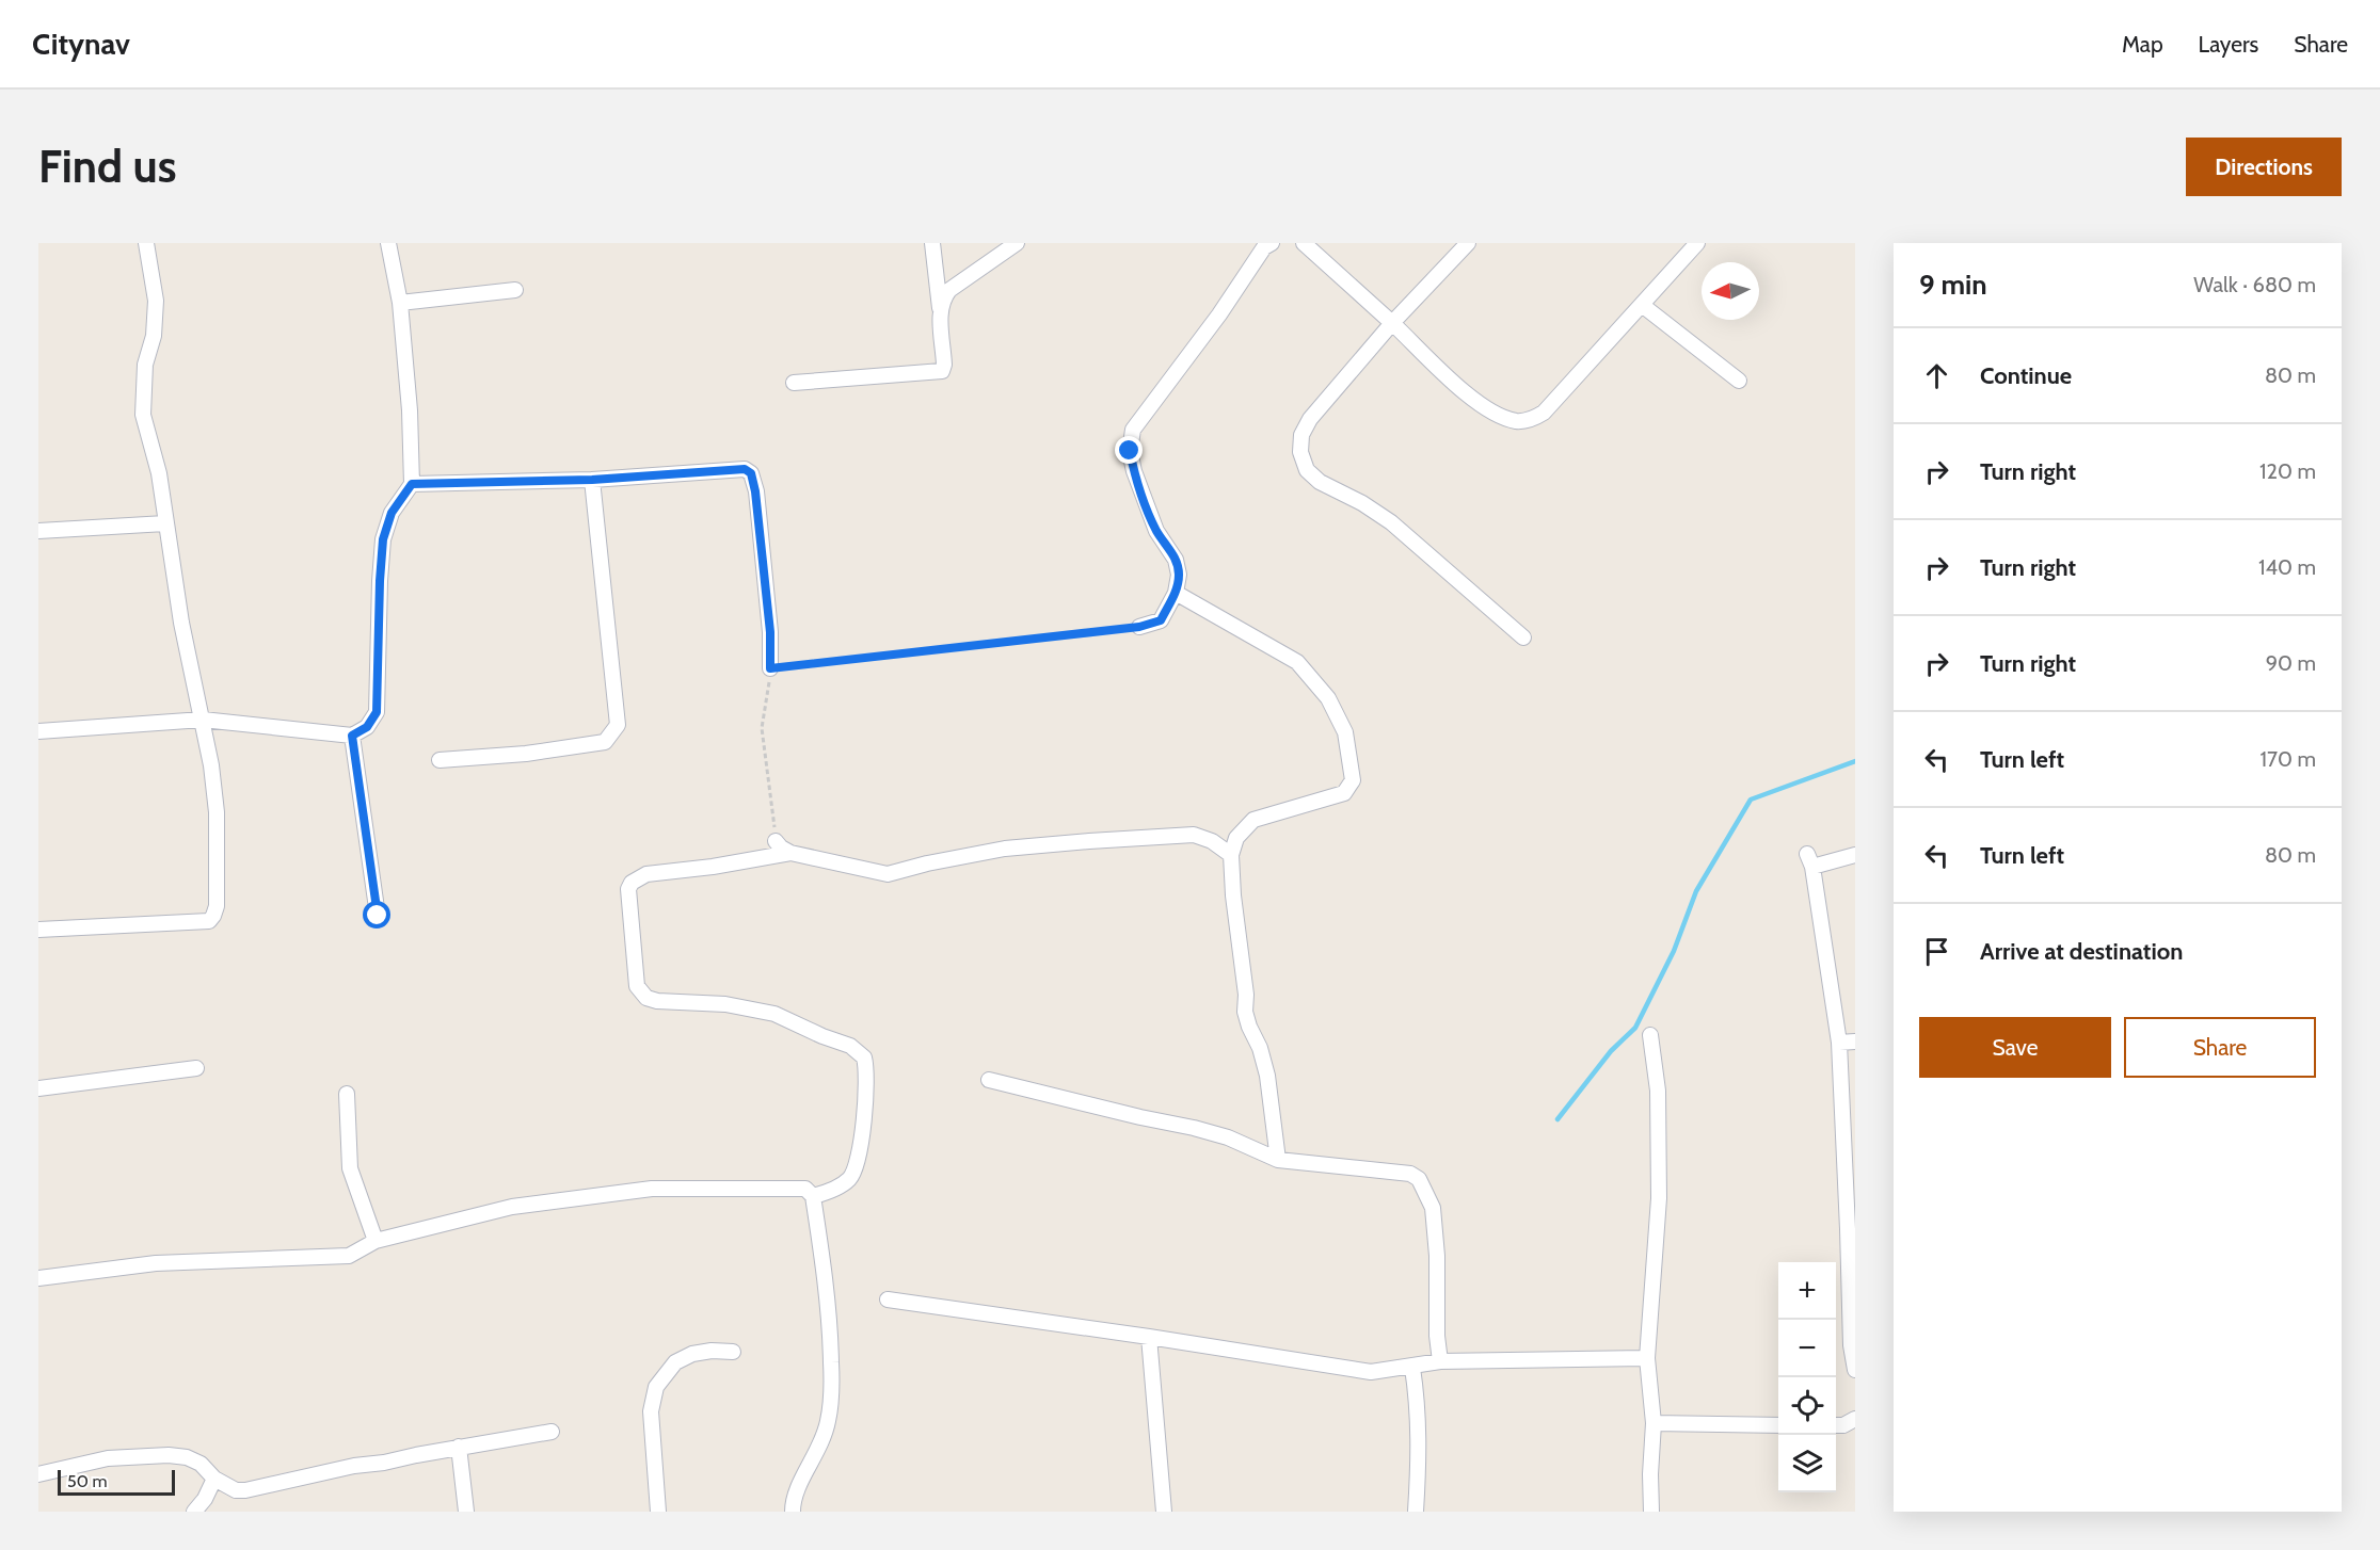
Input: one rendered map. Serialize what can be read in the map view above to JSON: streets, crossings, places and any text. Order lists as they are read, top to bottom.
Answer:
{
  "scale_bar": "50 m",
  "north": "left",
  "page": {
    "header": "Citynav",
    "nav": ["Map", "Layers", "Share"],
    "buttons": [
      "Directions",
      ["Save", "Share"]
    ],
    "title": "Find us",
    "heading": ["9 min", "Walk · 680 m"],
    "list": [
      ["Continue", "80 m"],
      ["Turn right", "120 m"],
      ["Turn right", "140 m"],
      ["Turn right", "90 m"],
      ["Turn left", "170 m"],
      ["Turn left", "80 m"],
      "Arrive at destination"
    ],
    "map_buttons": ["+", "−"],
    "scale": "50 m"
  }
}
